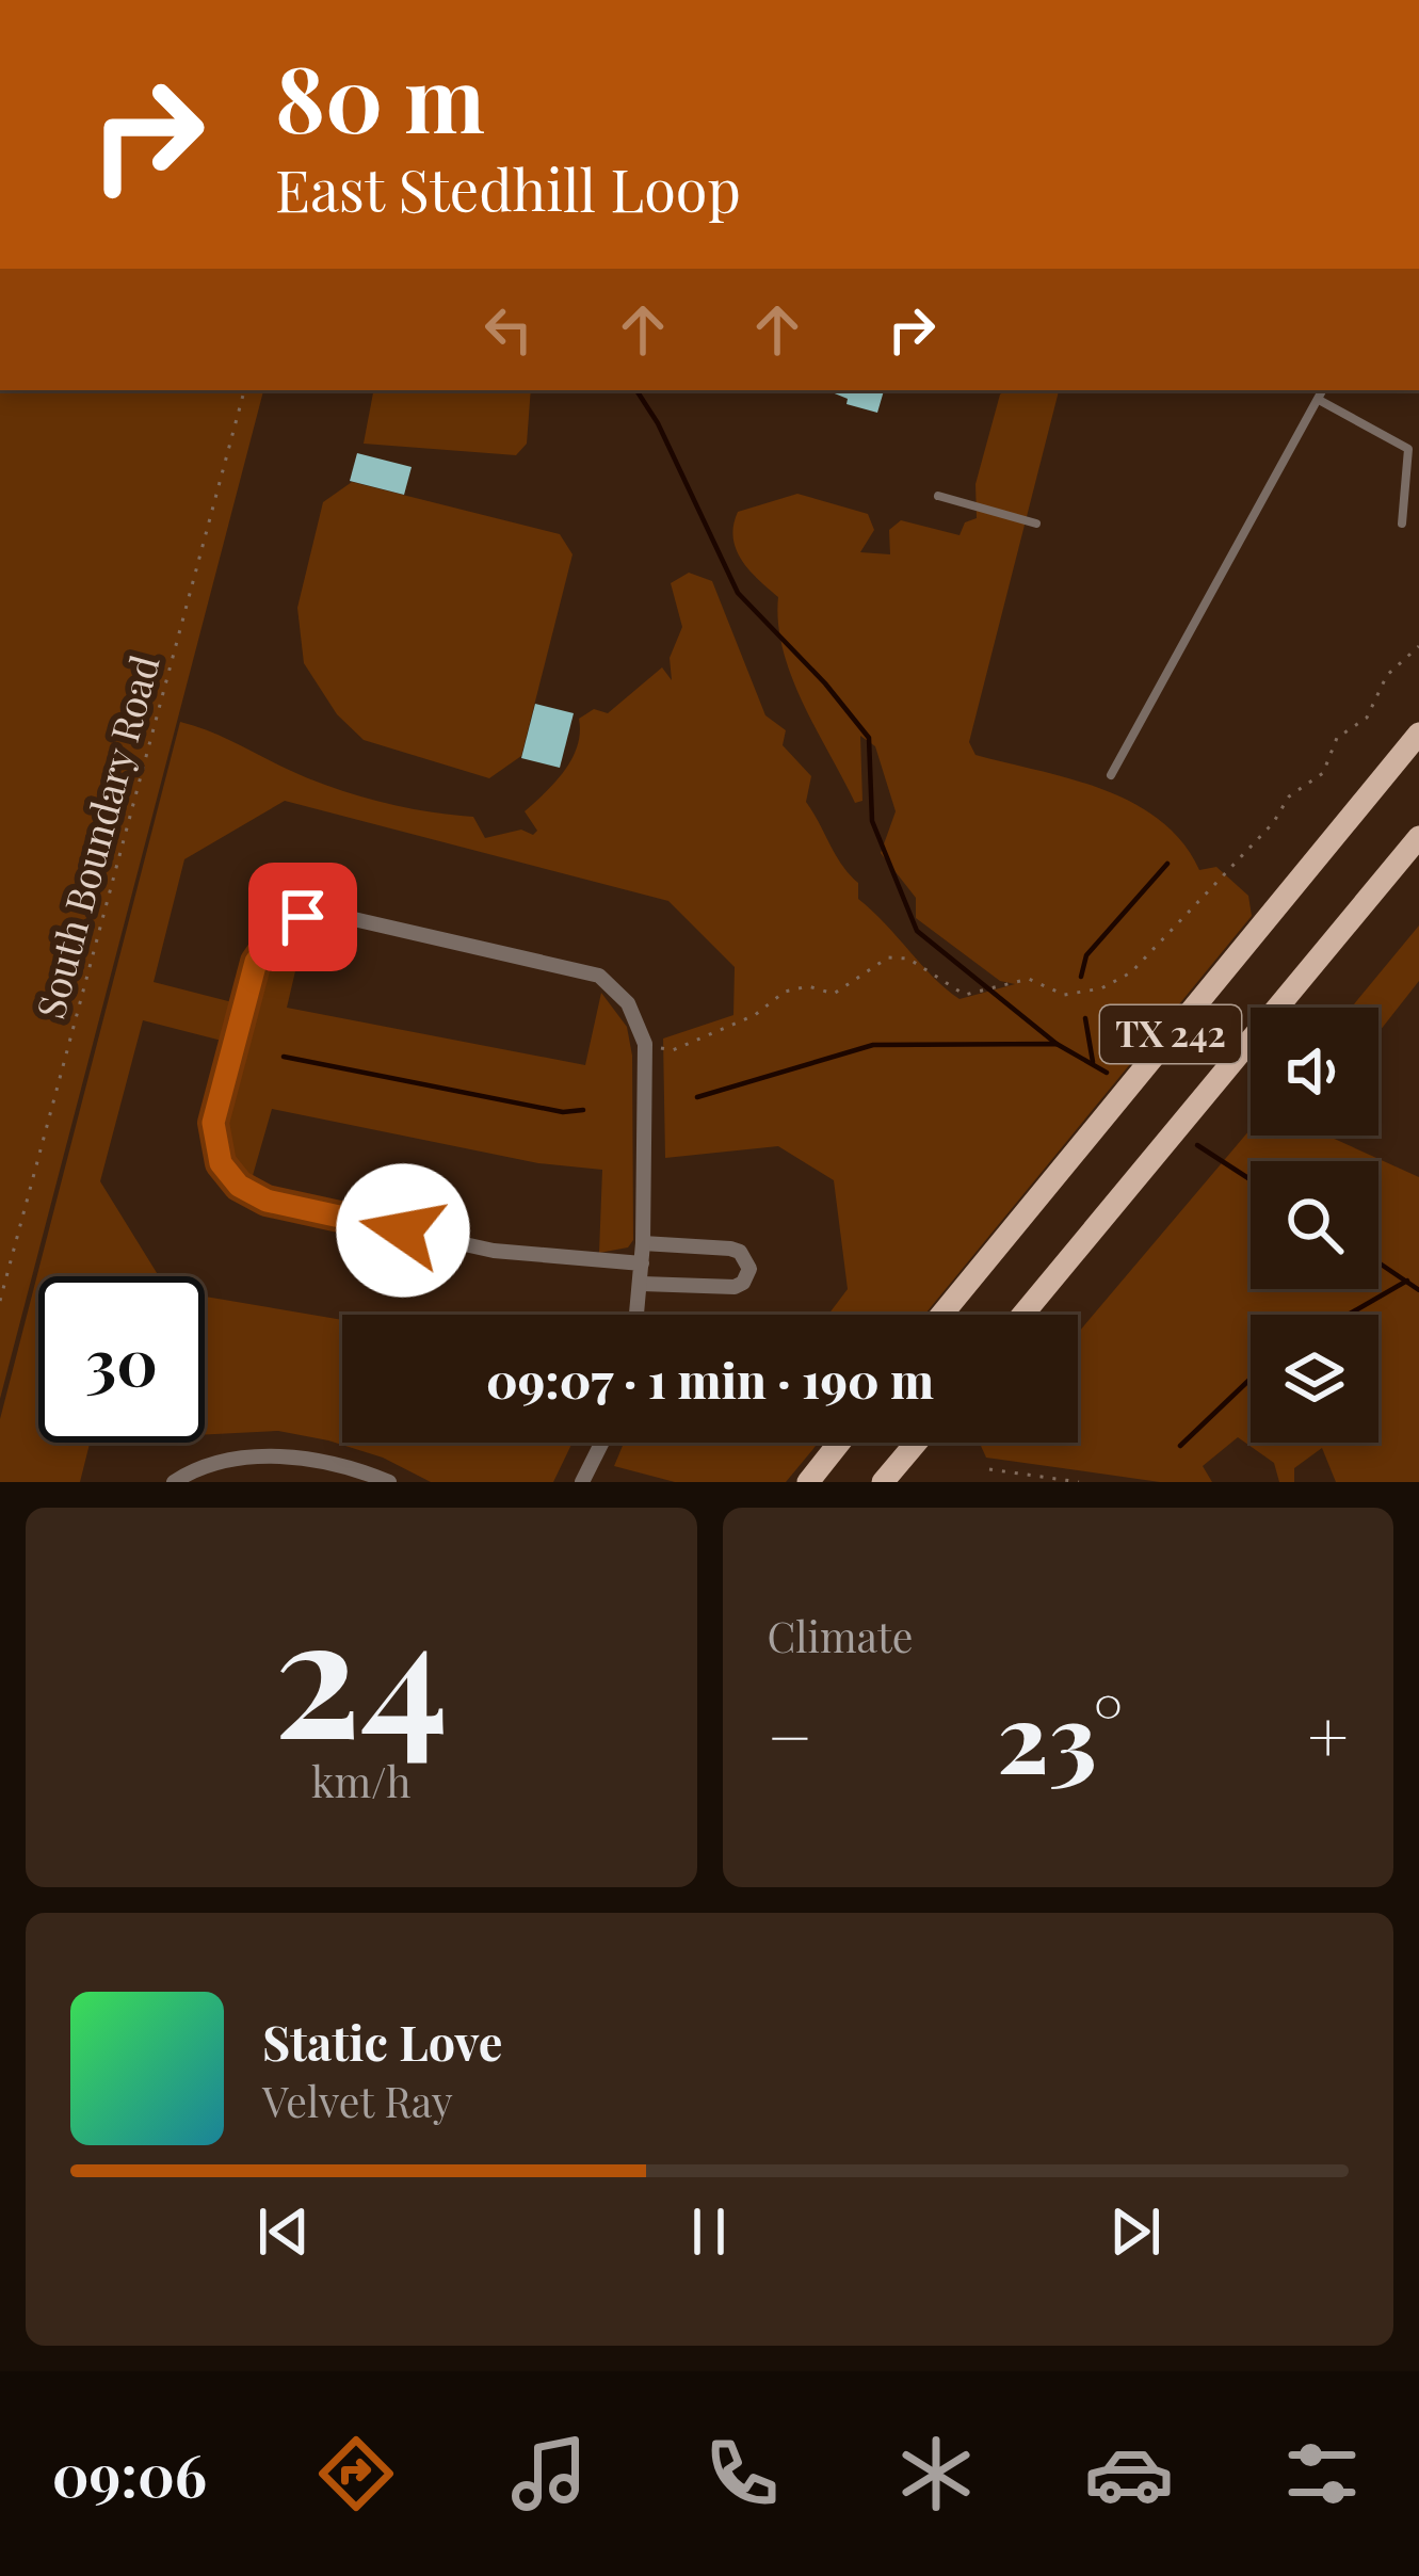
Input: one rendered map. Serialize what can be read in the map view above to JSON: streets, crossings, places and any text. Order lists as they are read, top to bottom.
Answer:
{
  "streets": {
    "main road": ["TX 242"],
    "path": ["South Boundary Road"]
  },
  "page": {
    "turn": ["80 m", "East Stedhill Loop"],
    "limit": "30",
    "trip": "09:07 · 1 min · 190 m",
    "tile": [
      ["24", "km/h"],
      "Climate"
    ],
    "heat": ["−", "23°", "+"],
    "song": ["Static Love", "Velvet Ray"],
    "tabs": "09:06"
  }
}
